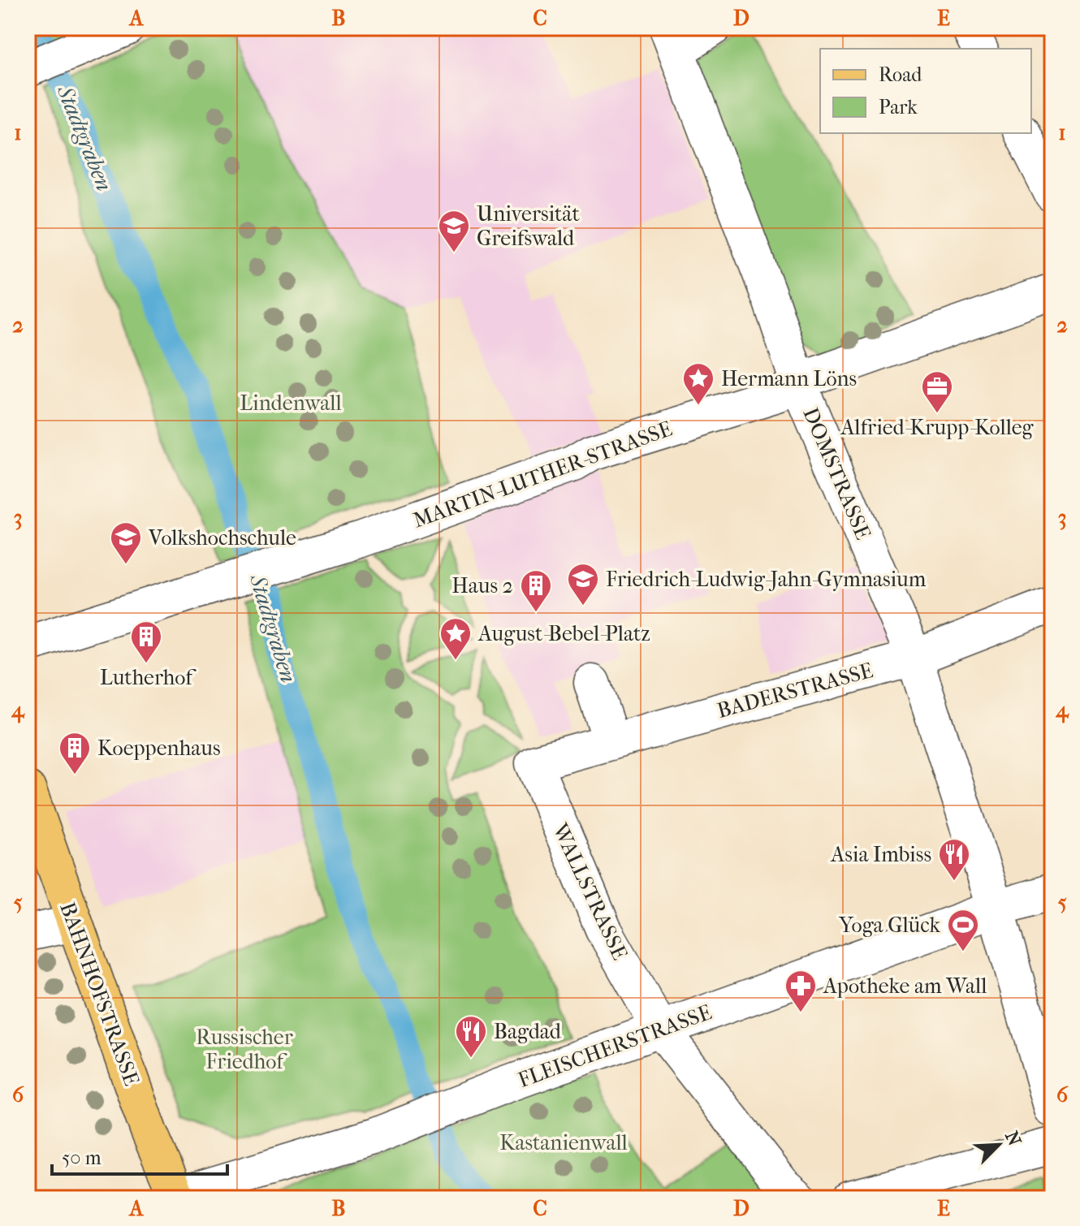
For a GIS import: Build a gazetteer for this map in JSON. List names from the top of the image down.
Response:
{
  "streets": {
    "main road": ["BAHNHOFSTRASSE"],
    "street": [
      "DOMSTRASSE",
      "MARTIN-LUTHER-STRASSE",
      "BADERSTRASSE",
      "WALLSTRASSE",
      "FLEISCHERSTRASSE"
    ]
  },
  "crossings": [
    ["DOMSTRASSE", "MARTIN-LUTHER-STRASSE"],
    ["DOMSTRASSE", "BADERSTRASSE"],
    ["DOMSTRASSE", "FLEISCHERSTRASSE"],
    ["BADERSTRASSE", "WALLSTRASSE"],
    ["WALLSTRASSE", "FLEISCHERSTRASSE"],
    ["BAHNHOFSTRASSE", "FLEISCHERSTRASSE"]
  ],
  "water": ["Stadtgraben"],
  "parks": ["Lindenwall", "Russischer Friedhof", "Kastanienwall"],
  "places": {
    "school or university": ["Universität Greifswald", "Volkshochschule", "Friedrich-Ludwig-Jahn-Gymnasium"],
    "place": ["Hermann Löns", "August-Bebel-Platz"],
    "office": ["Alfried-Krupp-Kolleg"],
    "building": ["Haus 2", "Lutherhof", "Koeppenhaus"],
    "restaurant": ["Asia Imbiss", "Bagdad"],
    "sports": ["Yoga Glück"],
    "pharmacy": ["Apotheke am Wall"]
  },
  "legend": ["Road", "Park"],
  "scale_bar": "50 m",
  "north": "top right",
  "grid": {
    "columns": [
      "A",
      "B",
      "C",
      "D",
      "E"
    ],
    "rows": [
      "1",
      "2",
      "3",
      "4",
      "5",
      "6"
    ]
  }
}
